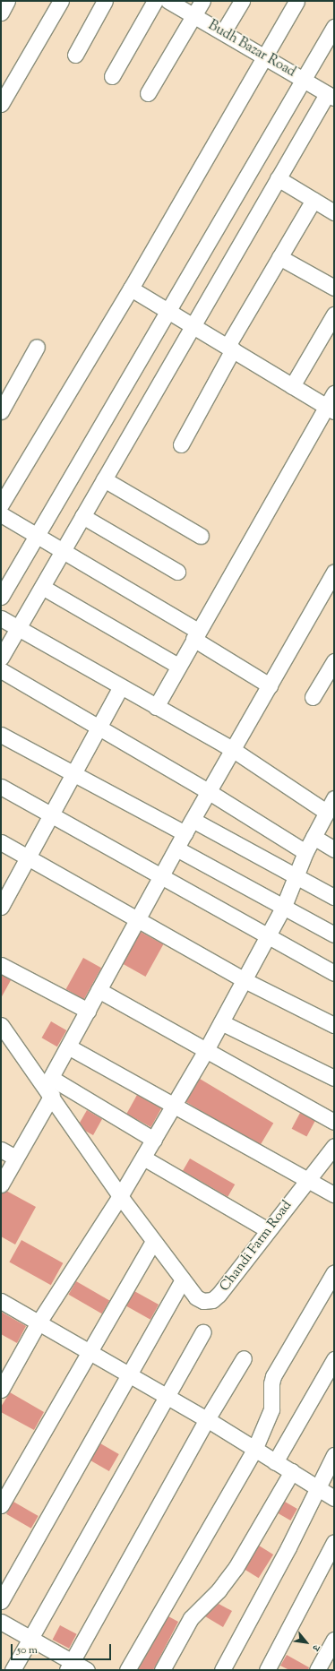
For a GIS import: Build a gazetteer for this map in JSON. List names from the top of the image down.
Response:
{
  "streets": {
    "street": ["Budh Bazar Road", "Chandi Farm Road"]
  },
  "scale_bar": "50 m",
  "north": "bottom right"
}
